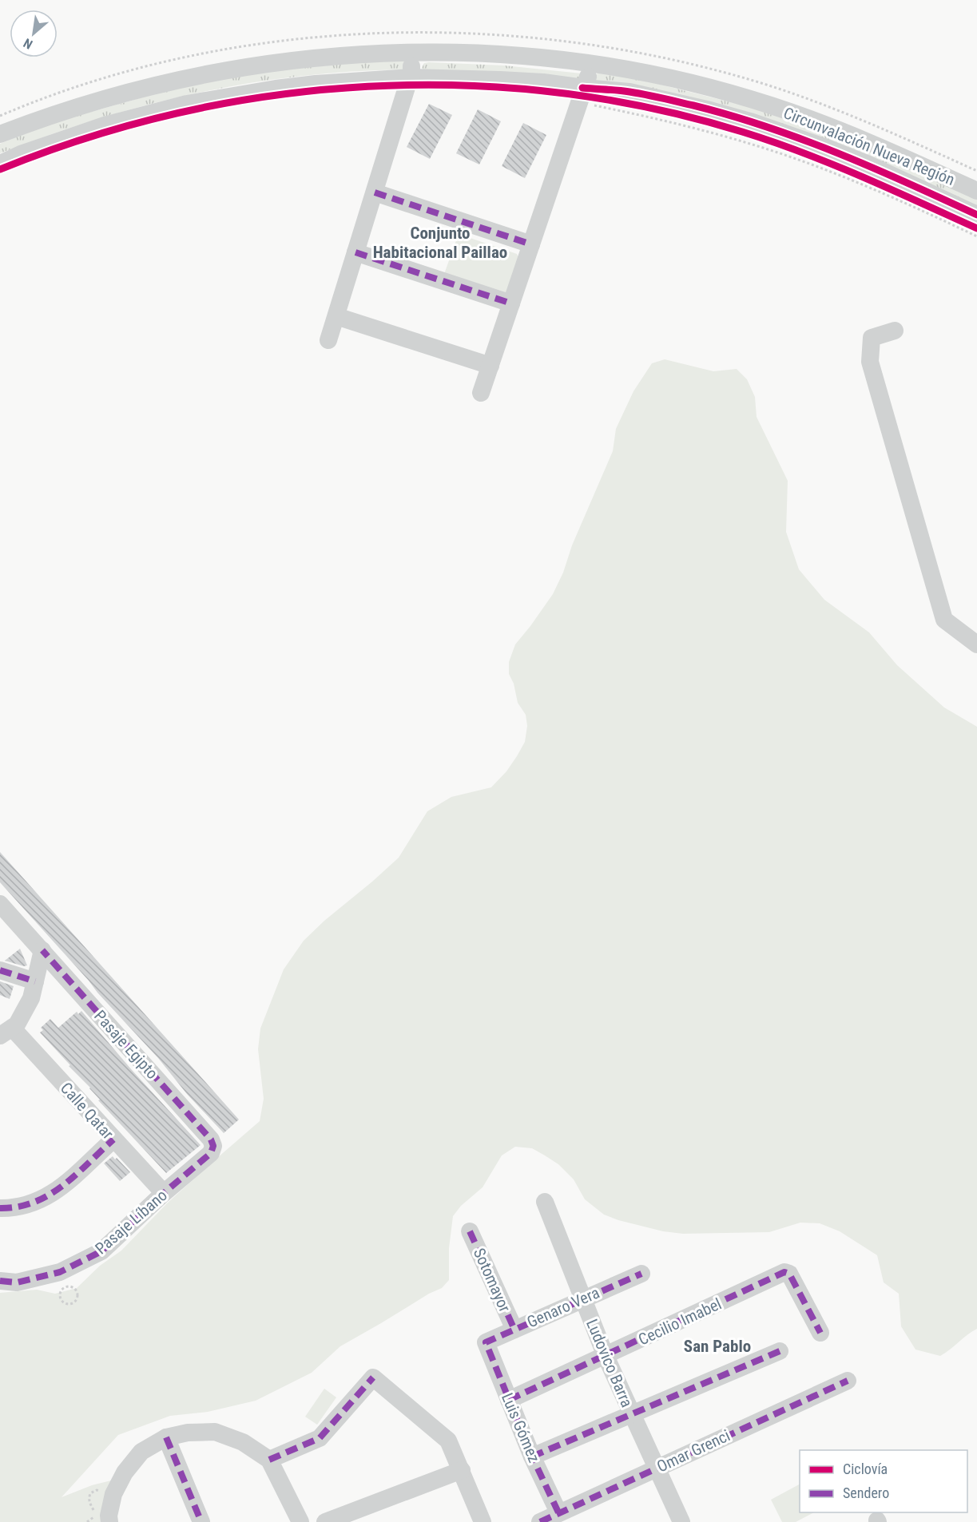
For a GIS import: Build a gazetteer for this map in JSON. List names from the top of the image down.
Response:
{
  "streets": {
    "street": [
      "Circunvalación Nueva Región",
      "Pasaje Egipto",
      "Calle Qatar",
      "Pasaje Líbano",
      "Sotomayor",
      "Genaro Vera",
      "Cecilio Imabel",
      "Ludovico Barra",
      "Luis Gómez",
      "Omar Grenci"
    ]
  },
  "crossings": [
    ["Pasaje Egipto", "Pasaje Líbano"],
    ["Calle Qatar", "Pasaje Líbano"],
    ["Sotomayor", "Genaro Vera"],
    ["Genaro Vera", "Ludovico Barra"],
    ["Genaro Vera", "Luis Gómez"],
    ["Cecilio Imabel", "Ludovico Barra"],
    ["Cecilio Imabel", "Luis Gómez"],
    ["Ludovico Barra", "Omar Grenci"],
    ["Luis Gómez", "Omar Grenci"]
  ],
  "districts": ["Conjunto Habitacional Paillao", "San Pablo"],
  "legend": ["Ciclovía", "Sendero"],
  "north": "bottom left"
}
